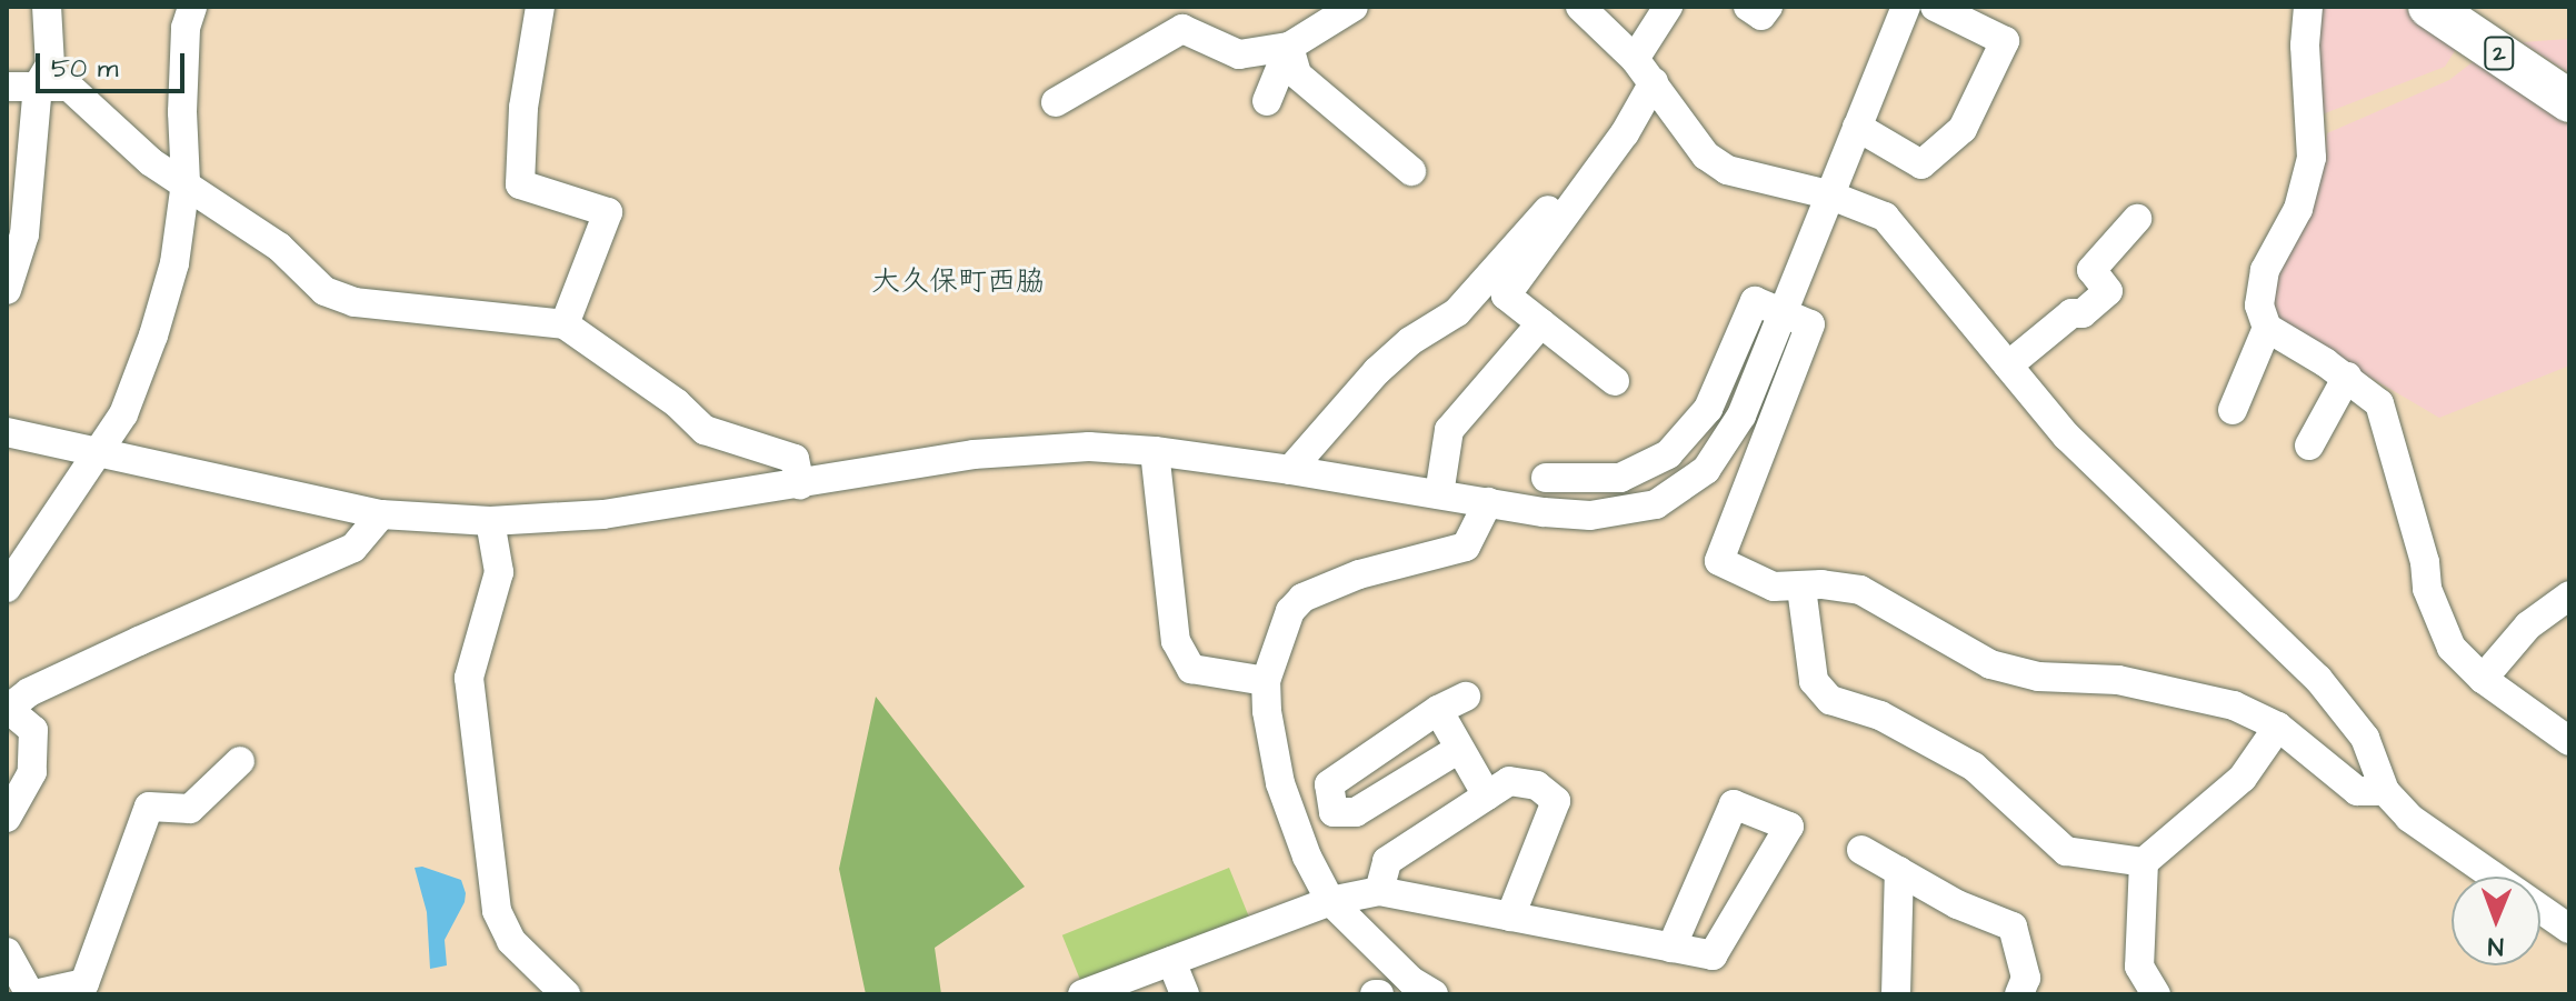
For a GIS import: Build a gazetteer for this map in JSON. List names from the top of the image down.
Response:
{
  "streets": {
    "highway": ["2"]
  },
  "districts": ["大久保町西脇"],
  "scale_bar": "50 m",
  "north": "bottom"
}
